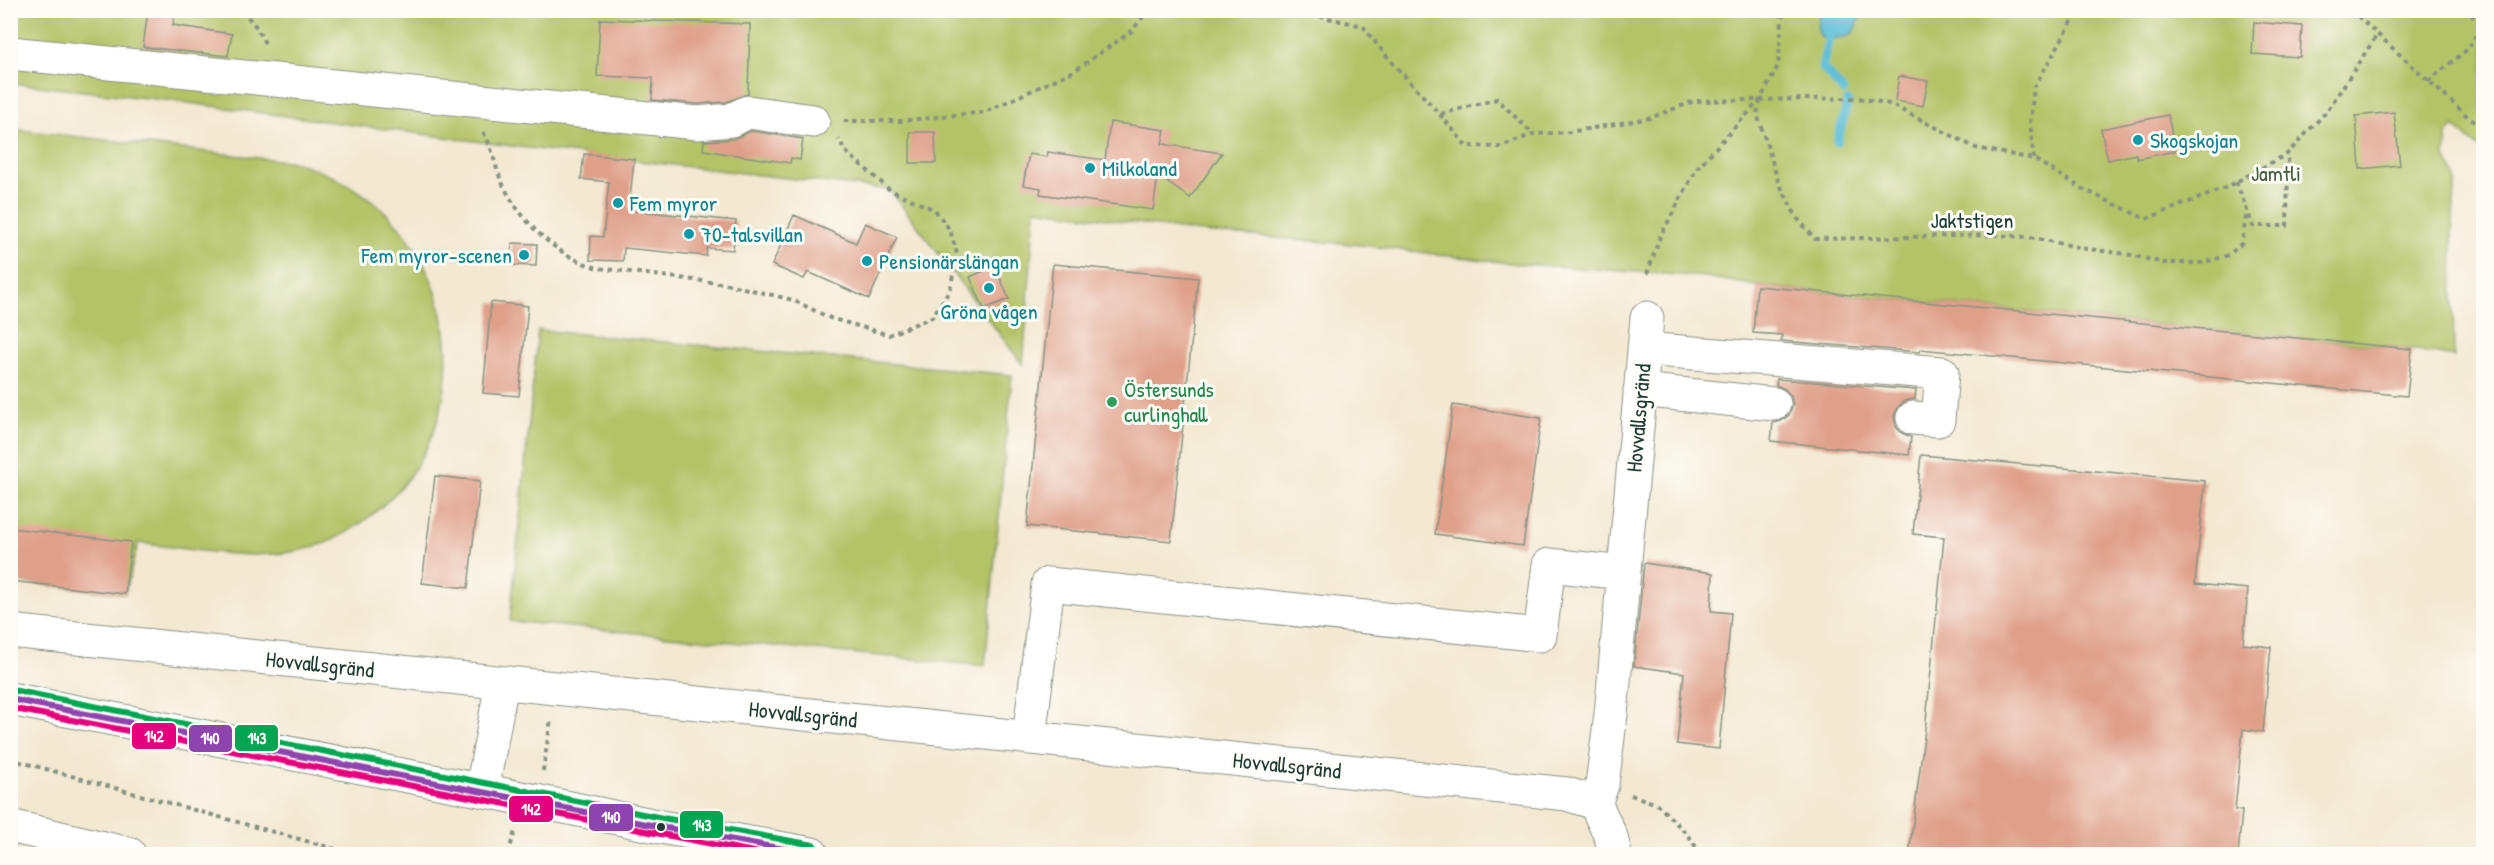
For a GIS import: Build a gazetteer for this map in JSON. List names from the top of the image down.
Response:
{
  "streets": {
    "street": ["Hovvallsgränd"],
    "path": ["Jaktstigen"]
  },
  "parks": ["Jamtli"],
  "places": [
    "Skogskojan",
    "Milkoland",
    "Fem myror",
    "70-talsvillan",
    "Fem myror-scenen",
    "Pensionärslängan",
    "Gröna vågen",
    "Östersunds curlinghall"
  ],
  "lines": ["transit line 143", "transit line 140", "transit line 142"]
}
